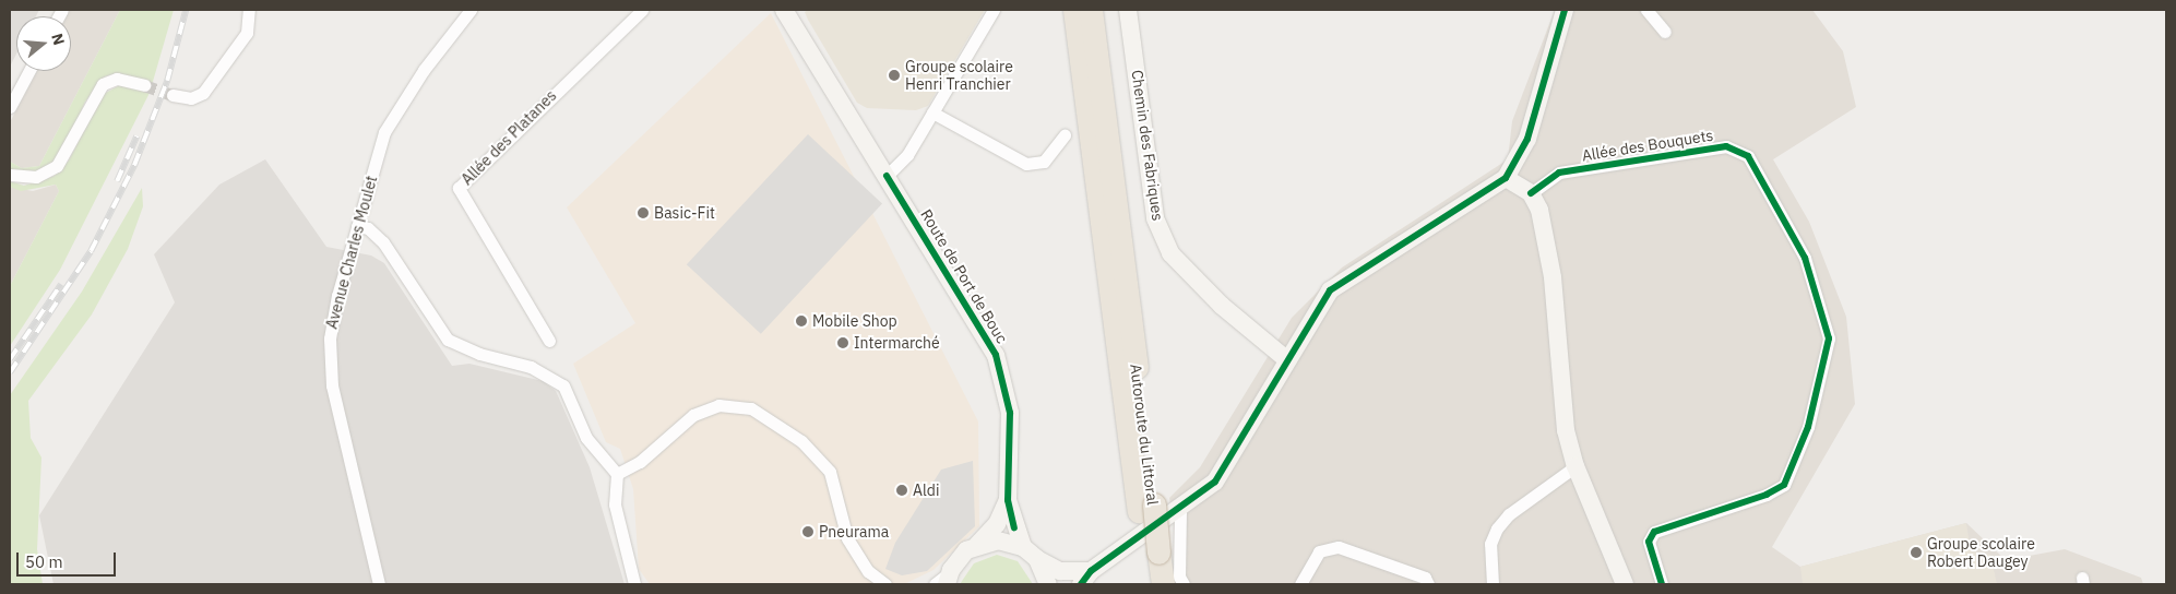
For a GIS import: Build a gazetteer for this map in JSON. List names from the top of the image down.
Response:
{
  "streets": {
    "highway": ["Autoroute du Littoral"],
    "street": [
      "Allée des Platanes",
      "Chemin des Fabriques",
      "Allée des Bouquets",
      "Avenue Charles Moulet",
      "Route de Port de Bouc"
    ]
  },
  "places": [
    "Groupe scolaire Henri Tranchier",
    "Basic-Fit",
    "Mobile Shop",
    "Intermarché",
    "Aldi",
    "Pneurama",
    "Groupe scolaire Robert Daugey"
  ],
  "scale_bar": "50 m",
  "north": "right"
}
